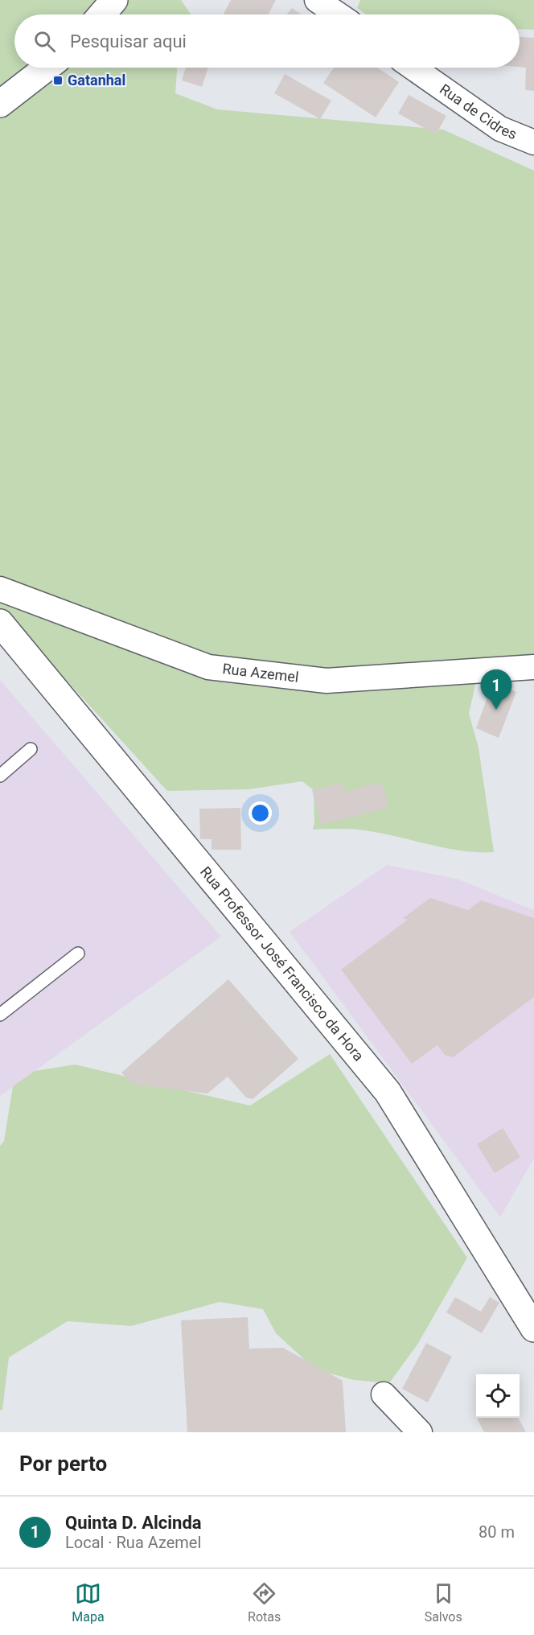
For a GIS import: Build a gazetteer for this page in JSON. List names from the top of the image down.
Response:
{
  "streets": {
    "main road": ["Rua Professor José Francisco da Hora"],
    "street": ["Rua de Cidres", "Rua Azemel"]
  },
  "places": {
    "transit": ["Gatanhal"]
  },
  "page": {
    "search": "Pesquisar aqui",
    "pins": "1",
    "heading": "Por perto",
    "list": [
      {
        "mark": "1",
        "name": "Quinta D. Alcinda",
        "note": "Local · Rua Azemel",
        "value": "80 m"
      }
    ],
    "nav": ["Mapa", "Rotas", "Salvos"]
  }
}
